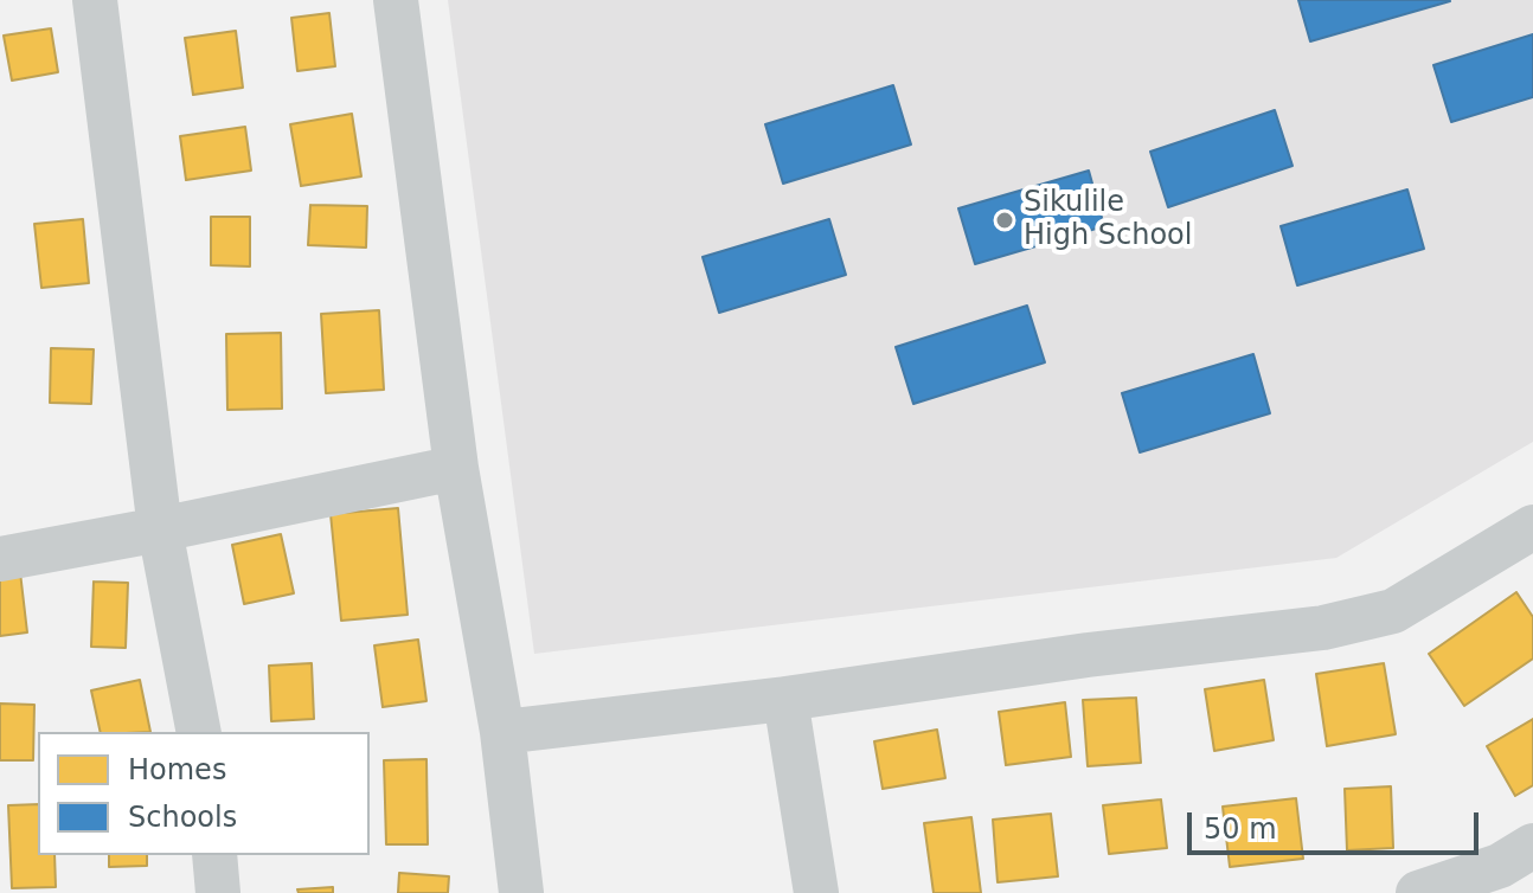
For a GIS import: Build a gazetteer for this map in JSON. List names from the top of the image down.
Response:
{
  "places": ["Sikulile High School"],
  "legend": ["Homes", "Schools"],
  "scale_bar": "50 m"
}
